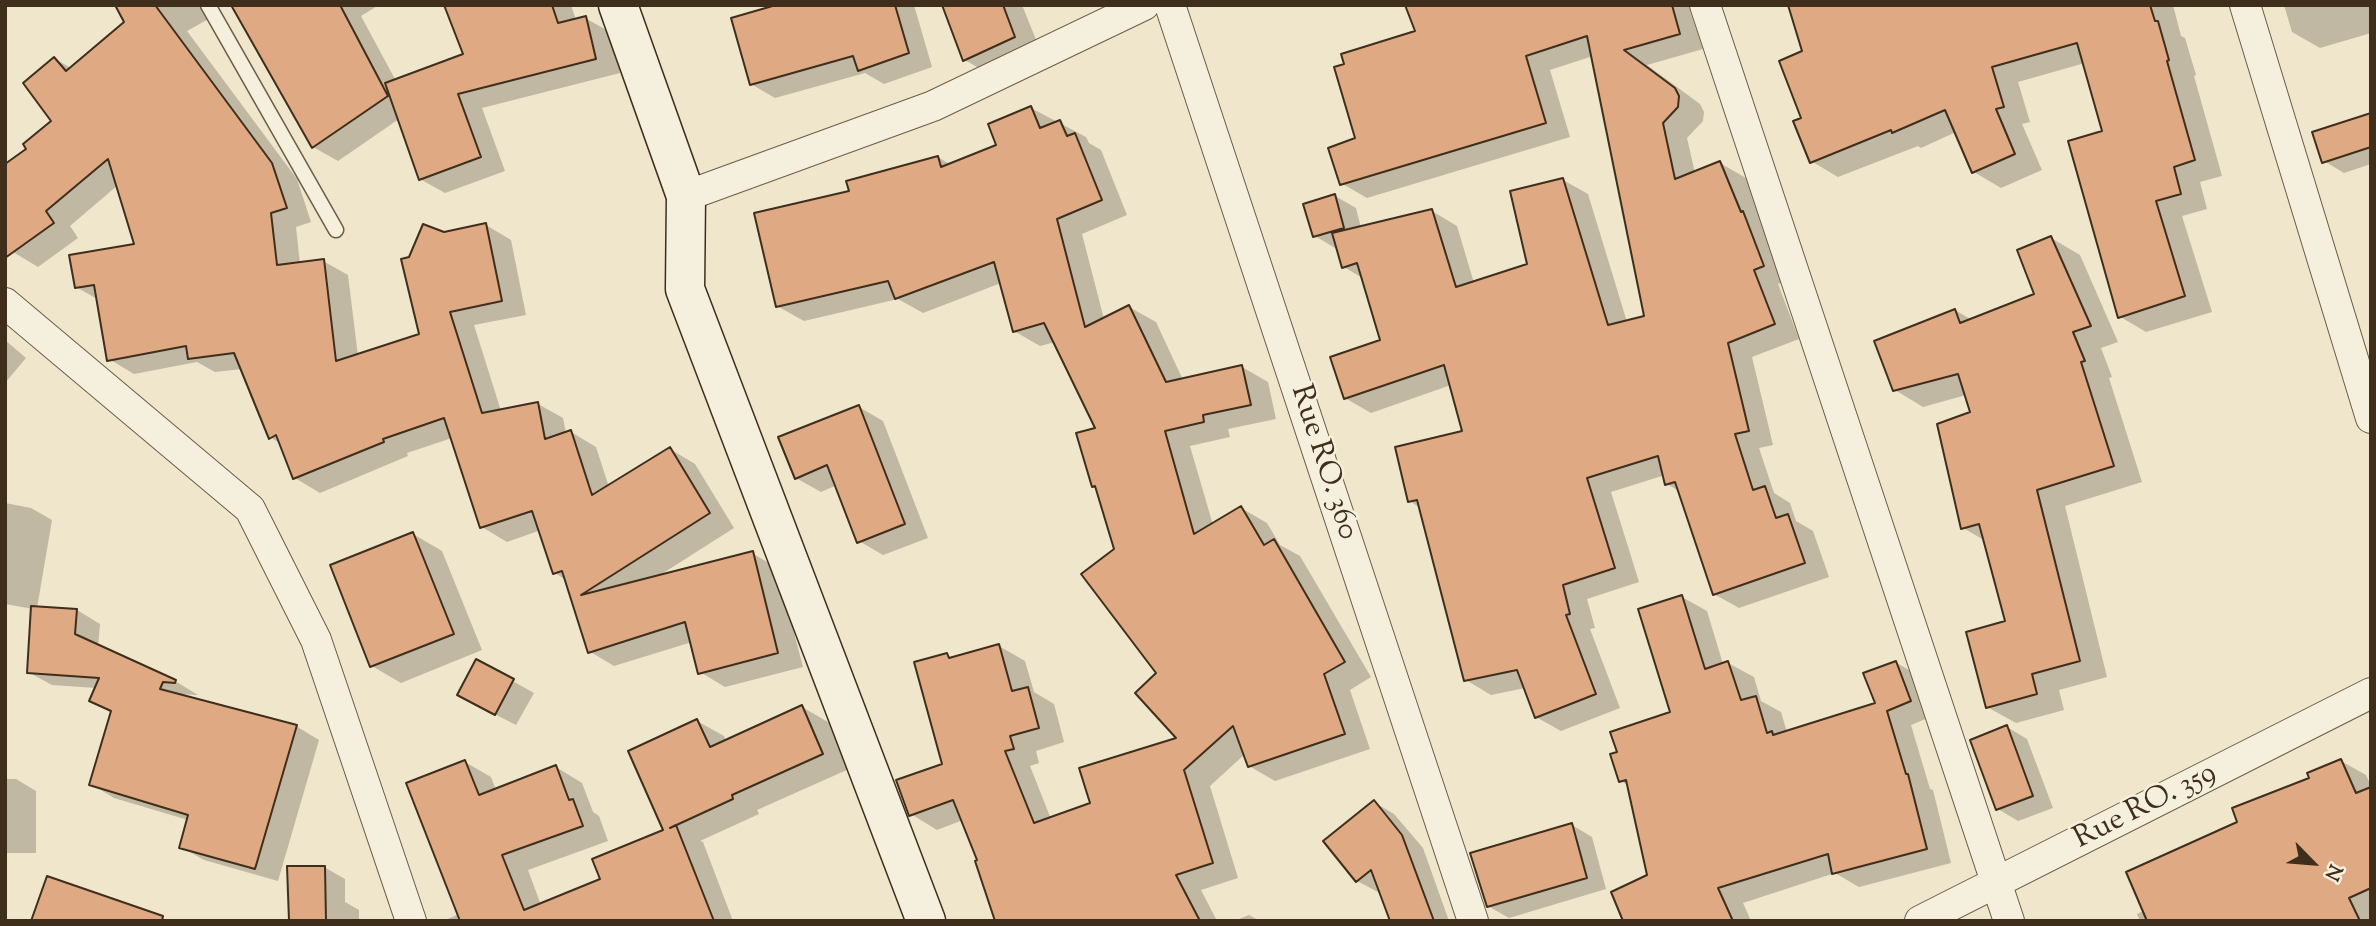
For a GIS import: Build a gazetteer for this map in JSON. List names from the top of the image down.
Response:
{
  "streets": {
    "street": ["Rue RO. 360", "Rue RO. 359"]
  },
  "north": "bottom right"
}
